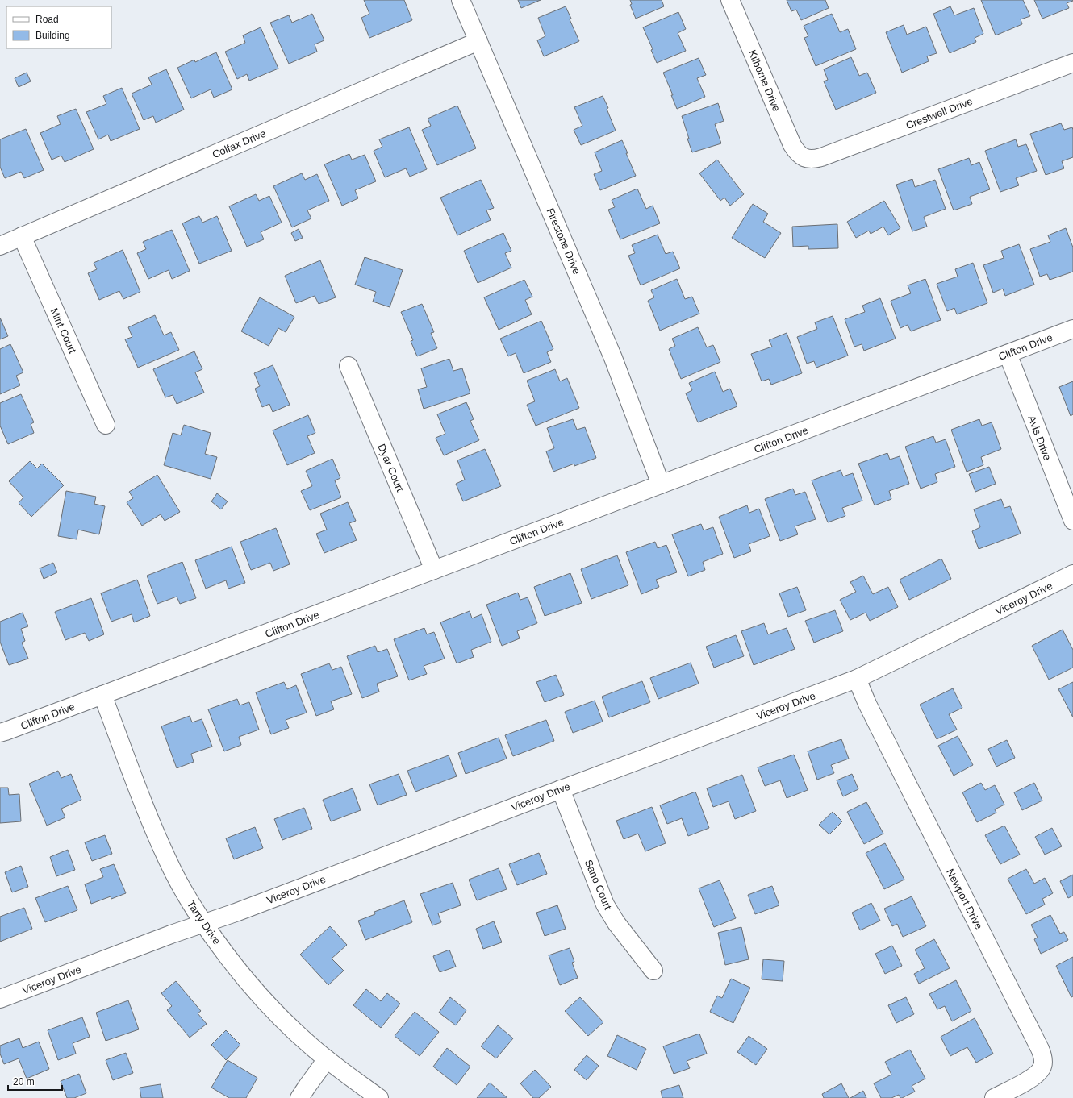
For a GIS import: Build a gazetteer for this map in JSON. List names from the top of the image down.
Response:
{
  "streets": {
    "street": [
      "Kilborne Drive",
      "Crestwell Drive",
      "Colfax Drive",
      "Firestone Drive",
      "Mint Court",
      "Clifton Drive",
      "Avis Drive",
      "Dyar Court",
      "Viceroy Drive",
      "Sano Court",
      "Newport Drive",
      "Tarry Drive"
    ]
  },
  "crossings": [
    ["Kilborne Drive", "Crestwell Drive"],
    ["Colfax Drive", "Firestone Drive"],
    ["Colfax Drive", "Mint Court"],
    ["Firestone Drive", "Clifton Drive"],
    ["Clifton Drive", "Avis Drive"],
    ["Clifton Drive", "Dyar Court"],
    ["Clifton Drive", "Tarry Drive"],
    ["Viceroy Drive", "Sano Court"],
    ["Viceroy Drive", "Newport Drive"],
    ["Viceroy Drive", "Tarry Drive"]
  ],
  "legend": ["Road", "Building"],
  "scale_bar": "20 m"
}
